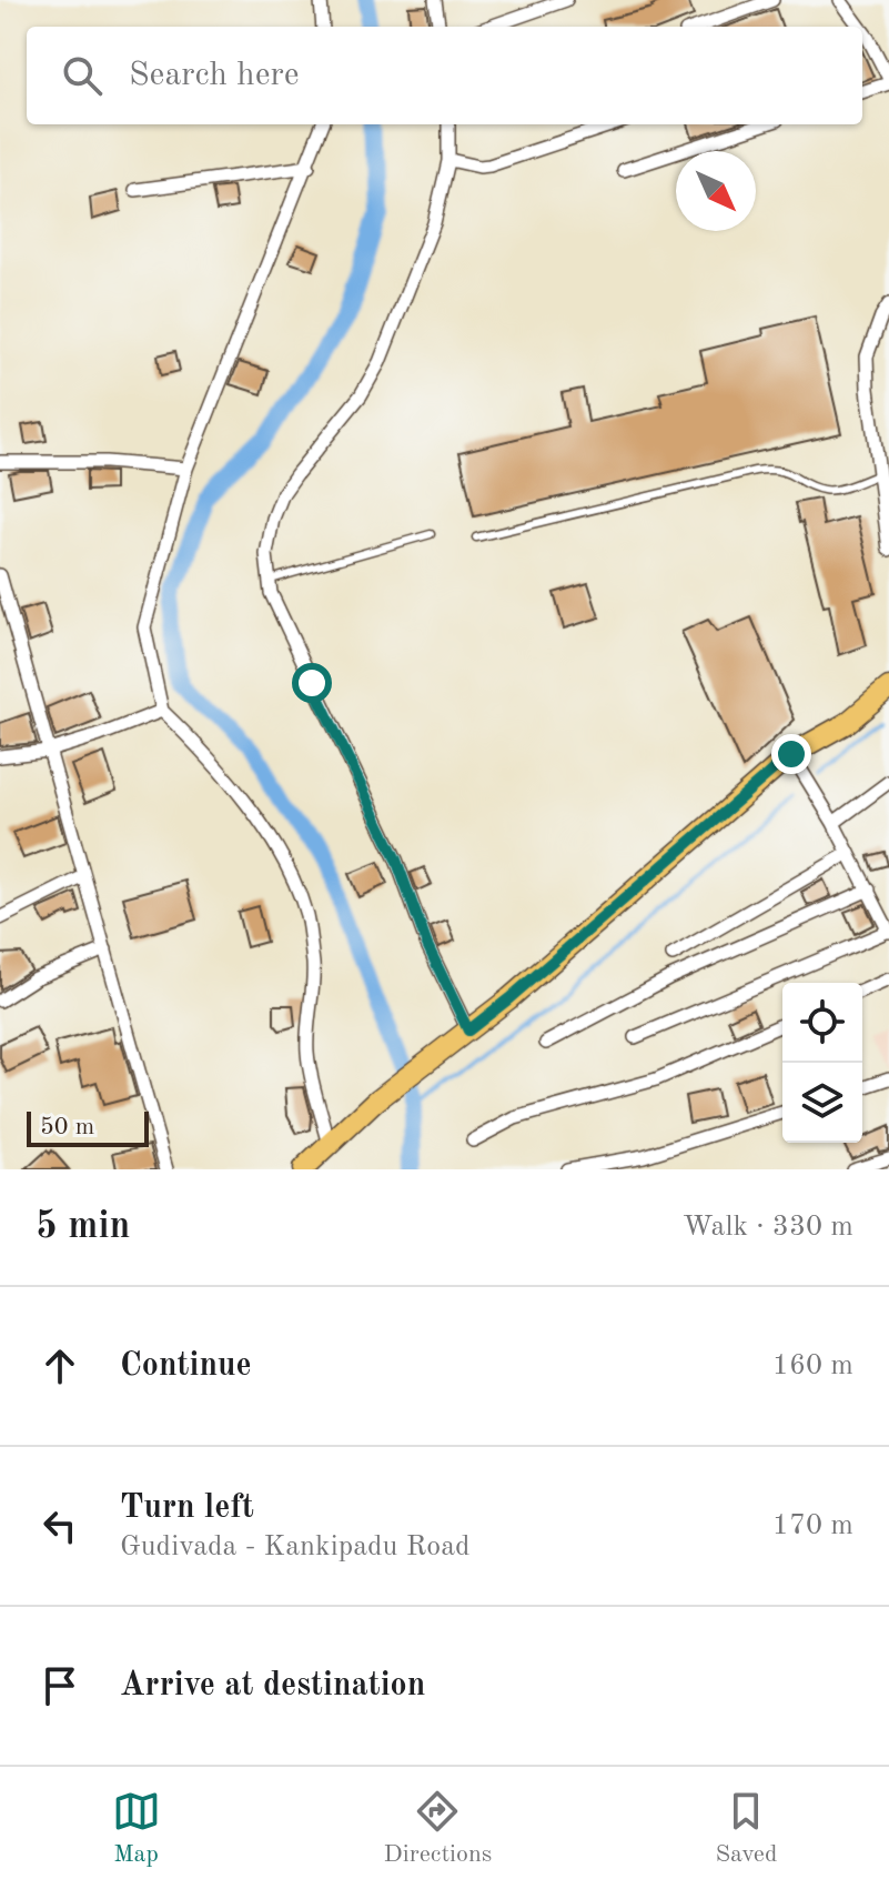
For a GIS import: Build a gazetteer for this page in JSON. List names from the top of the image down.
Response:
{
  "scale_bar": "50 m",
  "north": "bottom right",
  "page": {
    "search": "Search here",
    "scale": "50 m",
    "heading": ["5 min", "Walk · 330 m"],
    "list": [
      ["Continue", "160 m"],
      ["Turn left", "Gudivada - Kankipadu Road", "170 m"],
      "Arrive at destination"
    ],
    "nav": ["Map", "Directions", "Saved"]
  }
}
